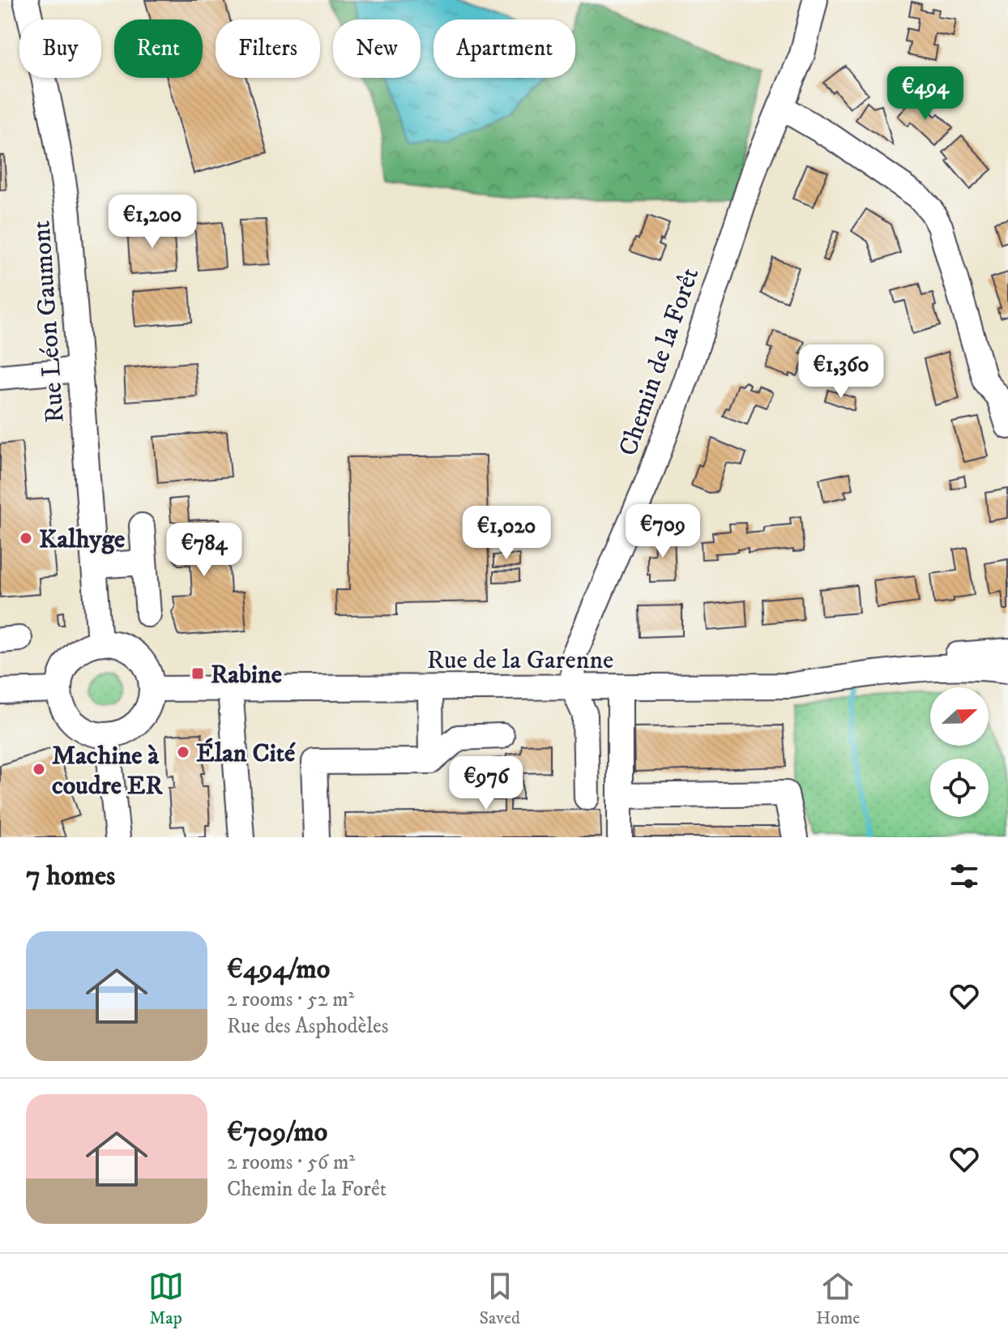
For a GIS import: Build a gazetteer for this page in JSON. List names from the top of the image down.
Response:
{
  "streets": {
    "street": ["Rue Léon Gaumont", "Chemin de la Forêt", "Rue de la Garenne"]
  },
  "crossings": [
    ["Rue Léon Gaumont", "Rue de la Garenne"],
    ["Chemin de la Forêt", "Rue de la Garenne"]
  ],
  "places": {
    "other": ["Kalhyge", "Élan Cité", "Machine à coudre ER"],
    "transit": ["Rabine"]
  },
  "north": "right",
  "page": {
    "chip": [
      "Buy",
      "Rent",
      "Filters",
      "New",
      "Apartment"
    ],
    "price": [
      "€494",
      "€1,200",
      "€1,360",
      "€709",
      "€1,020",
      "€784",
      "€976"
    ],
    "heading": "7 homes",
    "list": [
      {
        "name": "€494/mo",
        "note": "2 rooms · 52 m² · Rue des Asphodèles"
      },
      {
        "name": "€709/mo",
        "note": "2 rooms · 56 m² · Chemin de la Forêt"
      }
    ],
    "tabs": ["Map", "Saved", "Home"]
  }
}
